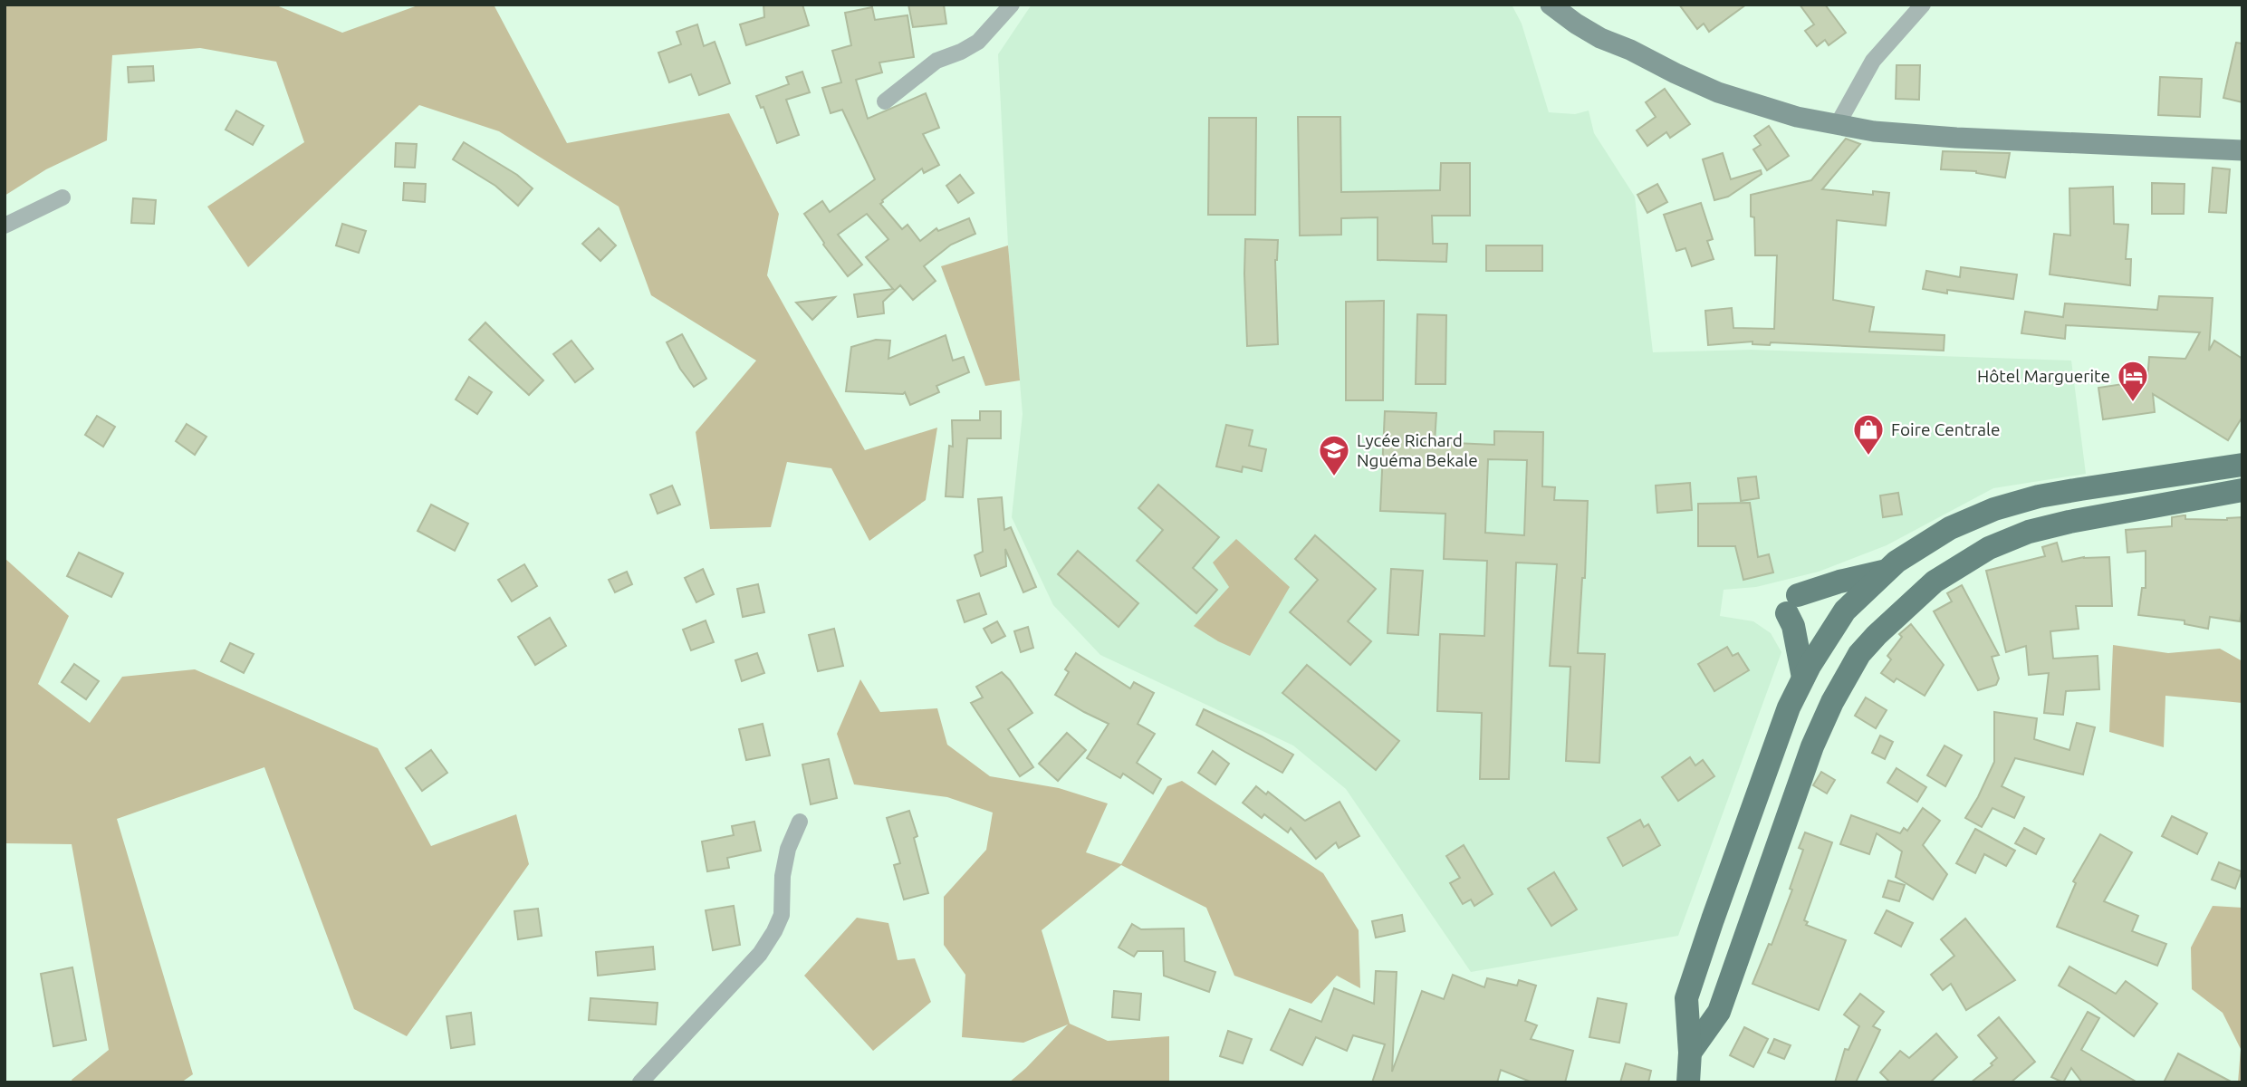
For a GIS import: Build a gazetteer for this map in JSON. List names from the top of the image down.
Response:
{
  "places": {
    "hotel": ["Hôtel Marguerite"],
    "shop": ["Foire Centrale"],
    "school or university": ["Lycée Richard Nguéma Bekale"]
  }
}
